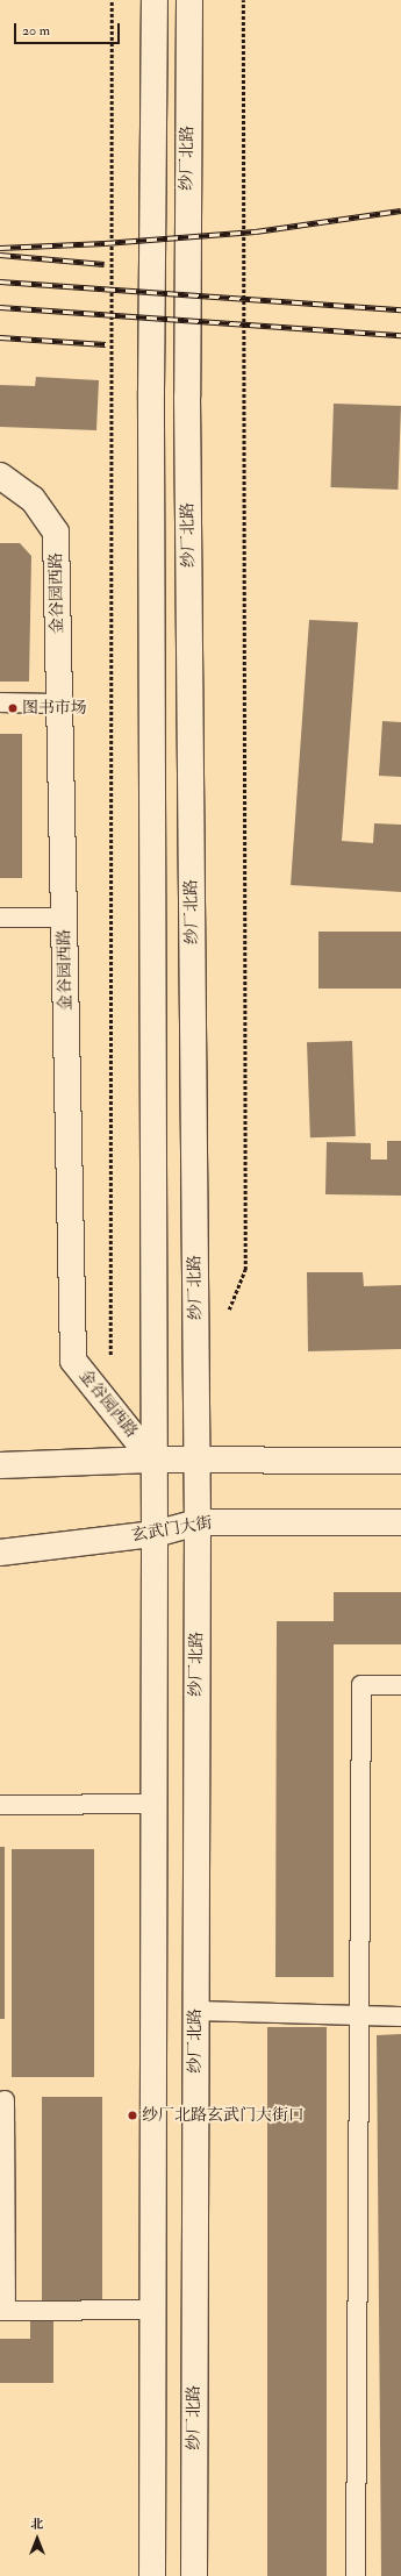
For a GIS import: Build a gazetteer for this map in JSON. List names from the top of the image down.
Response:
{
  "streets": {
    "main road": ["纱厂北路", "金谷园西路", "玄武门大街"]
  },
  "crossings": [
    ["纱厂北路", "金谷园西路"],
    ["纱厂北路", "玄武门大街"]
  ],
  "places": ["图书市场", "纱厂北路玄武门大街口"],
  "scale_bar": "20 m",
  "north": "top"
}
